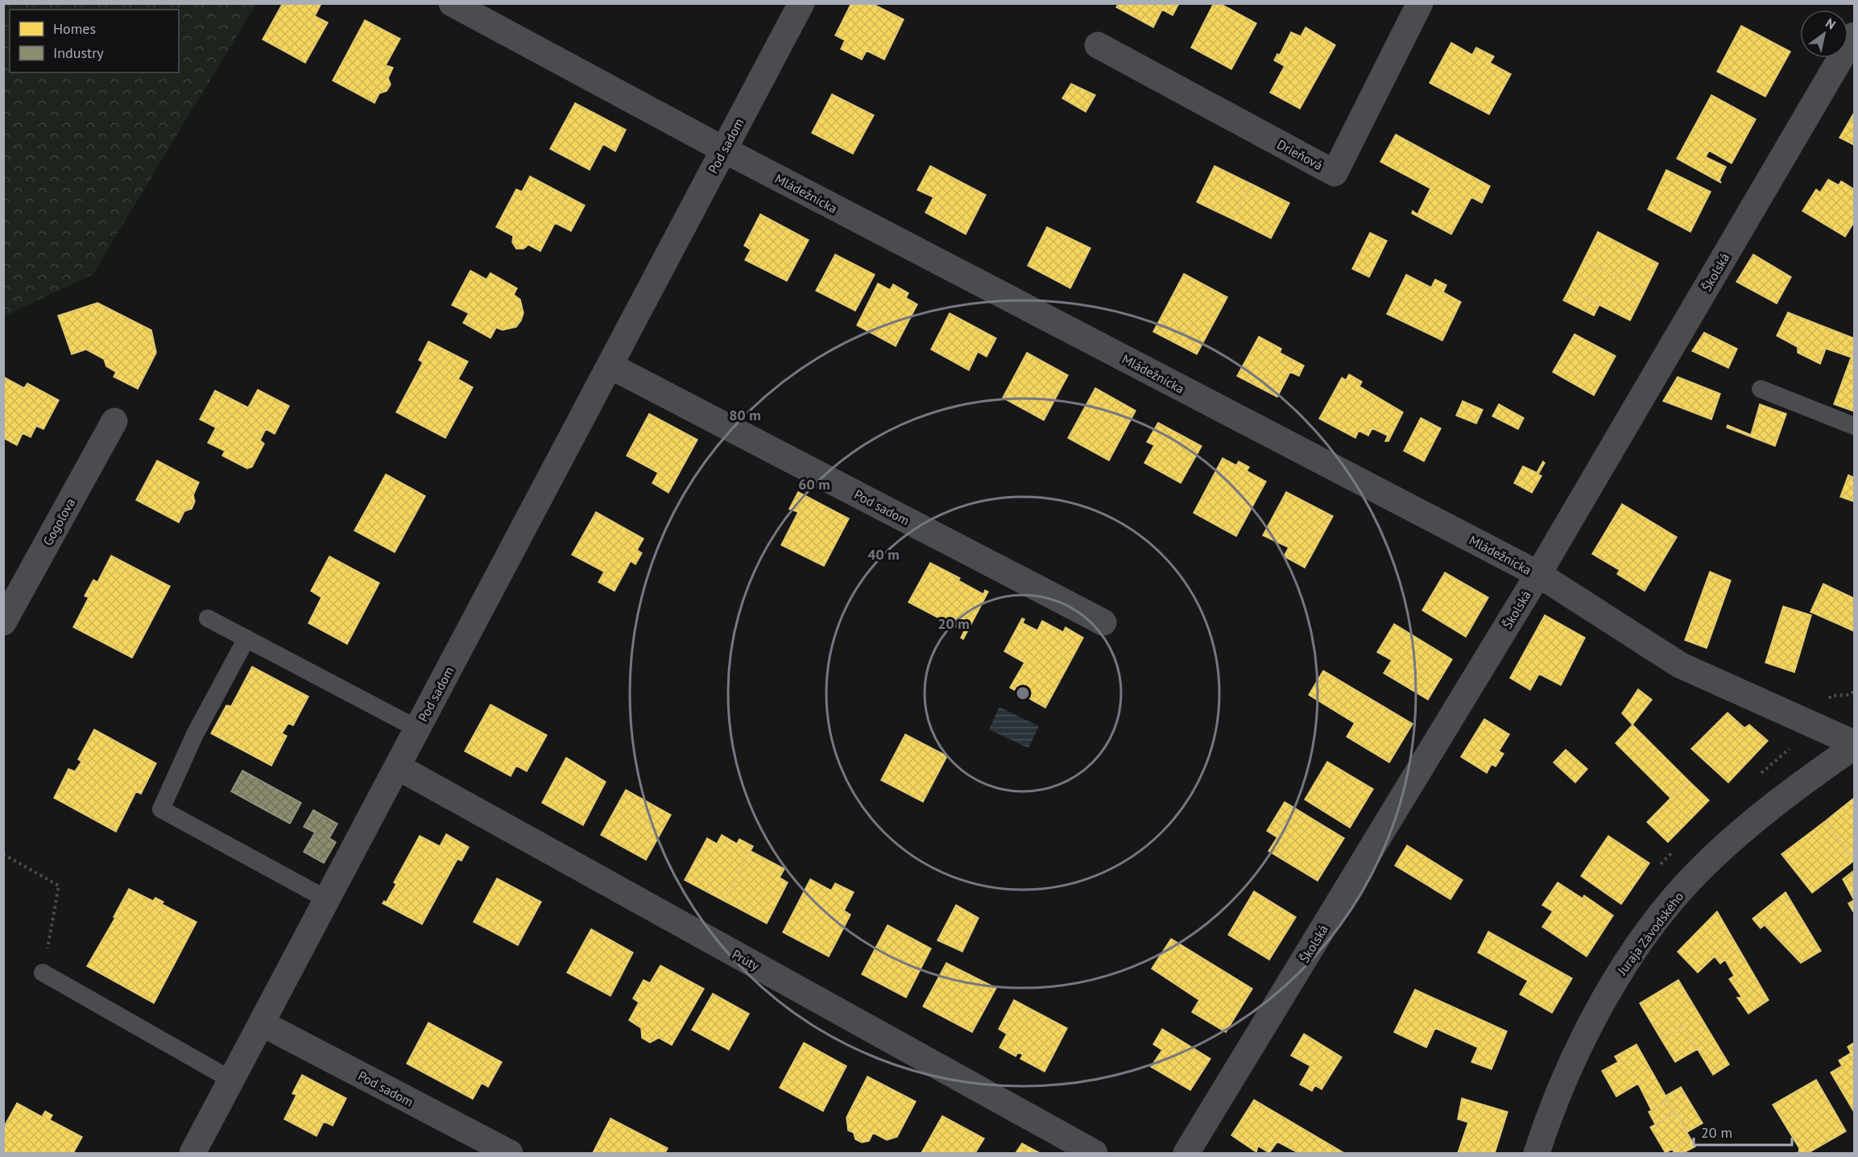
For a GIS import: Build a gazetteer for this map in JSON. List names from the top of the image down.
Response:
{
  "streets": {
    "street": [
      "Pod sadom",
      "Drieňová",
      "Mládežnícka",
      "Školská",
      "Gogoľova",
      "Juraja Závodského",
      "Prúty"
    ]
  },
  "crossings": [
    ["Pod sadom", "Mládežnícka"],
    ["Pod sadom", "Prúty"],
    ["Mládežnícka", "Školská"],
    ["Mládežnícka", "Juraja Závodského"]
  ],
  "legend": ["Homes", "Industry"],
  "scale_bar": "20 m",
  "north": "top right",
  "rings": [
    "80 m",
    "60 m",
    "40 m",
    "20 m"
  ]
}
